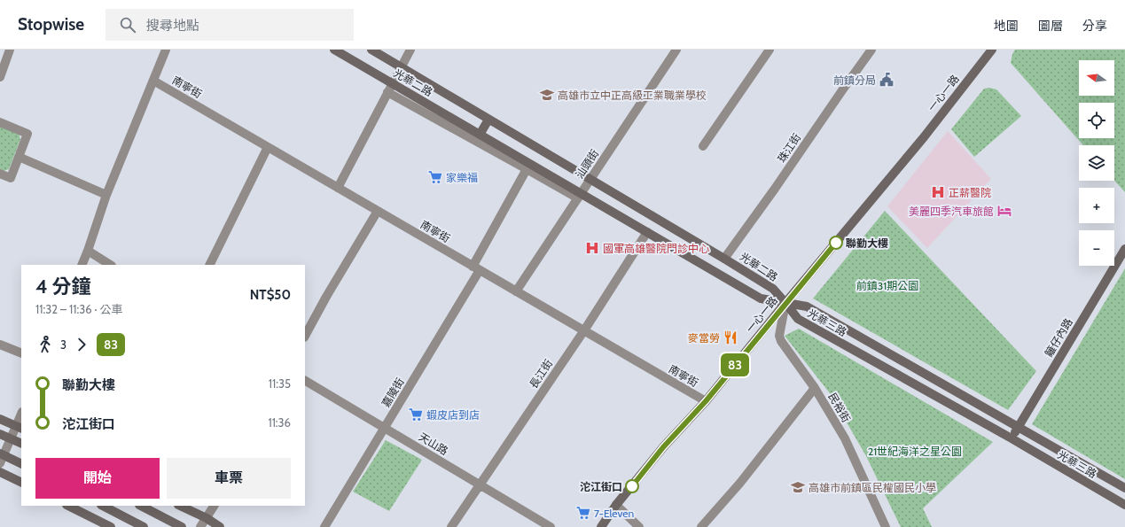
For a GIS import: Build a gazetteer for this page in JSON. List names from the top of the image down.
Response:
{
  "streets": {
    "street": [
      "光華二路",
      "南寧街",
      "一心一路",
      "珠江街",
      "汕頭街",
      "光華三路",
      "籬仔內路",
      "長江街",
      "嘉陵街",
      "民裕街",
      "天山路"
    ]
  },
  "crossings": [
    ["光華二路", "一心一路"],
    ["光華二路", "珠江街"],
    ["光華二路", "汕頭街"],
    ["光華二路", "光華三路"],
    ["光華二路", "長江街"],
    ["光華二路", "民裕街"],
    ["南寧街", "一心一路"],
    ["南寧街", "汕頭街"],
    ["南寧街", "長江街"],
    ["南寧街", "嘉陵街"],
    ["一心一路", "光華三路"],
    ["一心一路", "民裕街"],
    ["光華三路", "籬仔內路"],
    ["光華三路", "民裕街"],
    ["長江街", "天山路"],
    ["嘉陵街", "天山路"]
  ],
  "parks": ["前鎮31期公園", "21世紀海洋之星公園"],
  "places": {
    "public building": ["前鎮分局"],
    "school or university": ["高雄市立中正高級工業職業學校", "高雄市前鎮區民權國民小學"],
    "supermarket": ["家樂福", "蝦皮店到店", "7-Eleven"],
    "hospital": ["正薪醫院", "國軍高雄醫院門診中心"],
    "hotel": ["美麗四季汽車旅館"],
    "other": ["聯勤大樓", "沱江街口"],
    "restaurant": ["麥當勞"]
  },
  "lines": ["bus line 83"],
  "north": "left",
  "page": {
    "header": "Stopwise",
    "search": "搜尋地點",
    "nav": ["地圖", "圖層", "分享"],
    "on_map": "83",
    "map_buttons": ["+", "−"],
    "heading": ["4 分鐘", "11:32 – 11:36 · 公車", "NT$50"],
    "legs": ["3", "83"],
    "list": [
      {
        "name": "聯勤大樓",
        "value": "11:35"
      },
      {
        "name": "沱江街口",
        "value": "11:36"
      }
    ],
    "buttons": ["開始", "車票"]
  }
}
